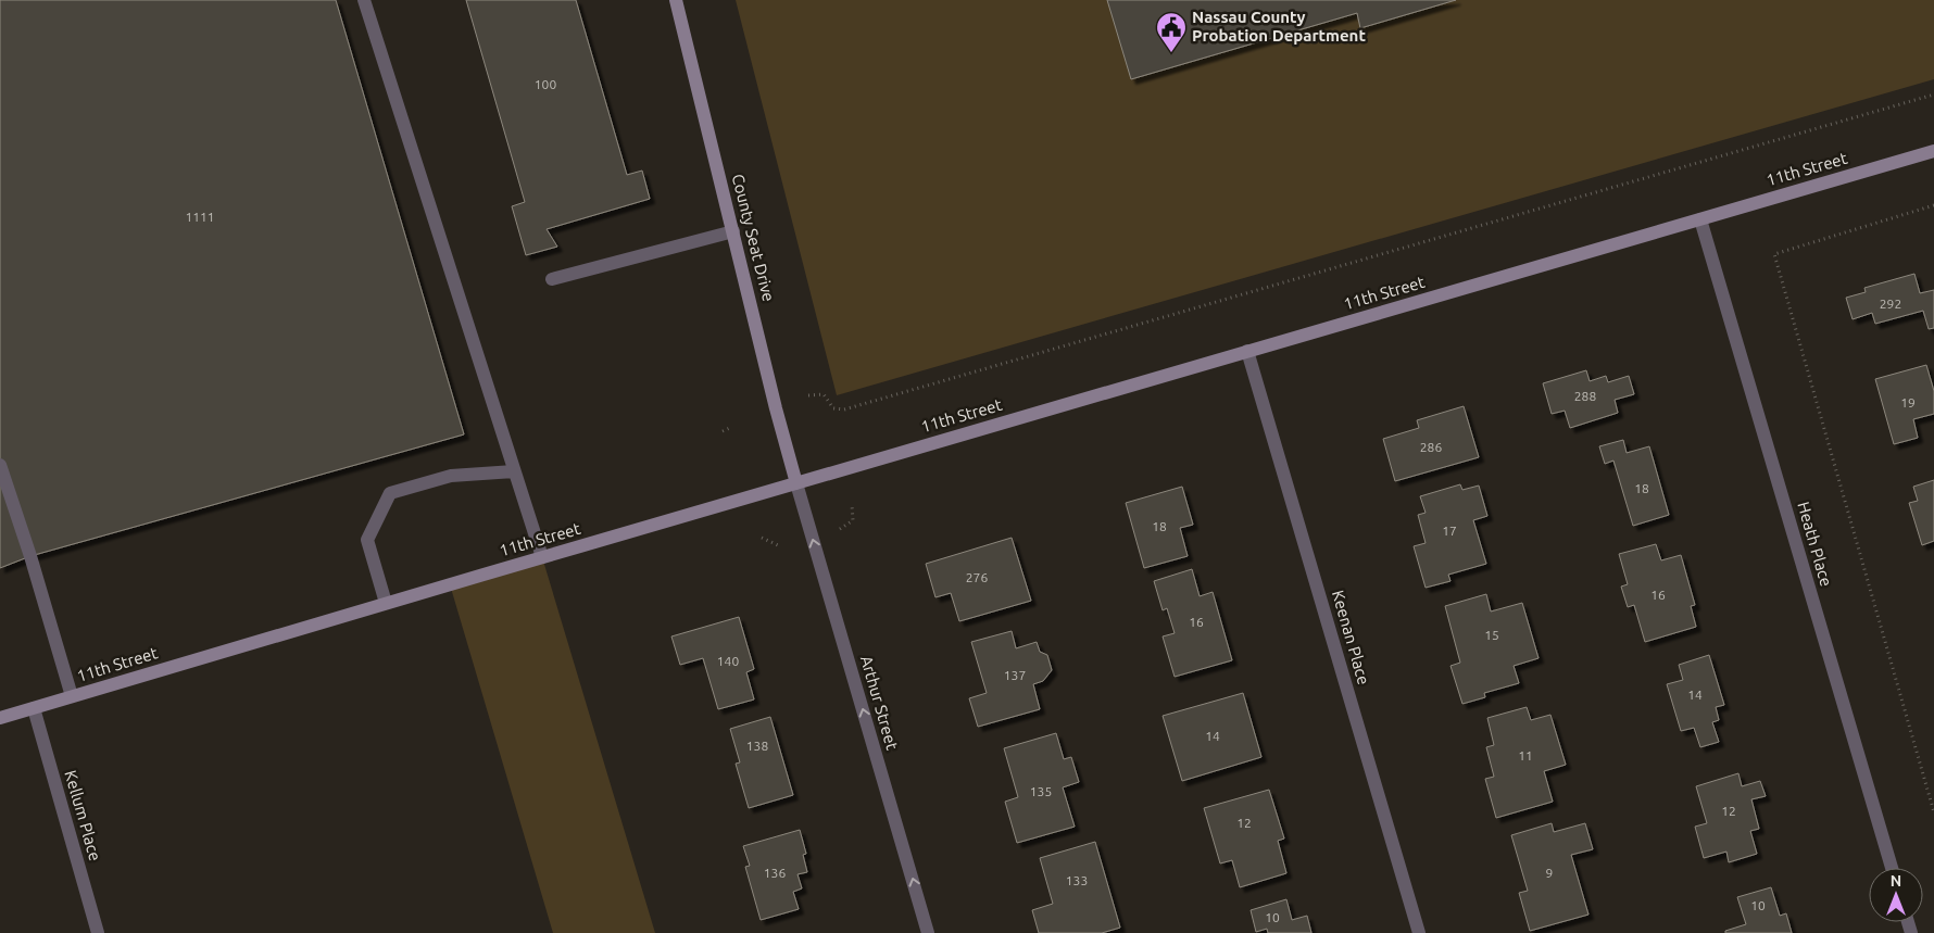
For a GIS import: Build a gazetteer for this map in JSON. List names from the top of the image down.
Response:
{
  "streets": {
    "main road": ["11th Street", "County Seat Drive"],
    "street": [
      "Heath Place",
      "Keenan Place",
      "Arthur Street",
      "Kellum Place"
    ]
  },
  "crossings": [
    ["11th Street", "County Seat Drive"],
    ["11th Street", "Heath Place"],
    ["11th Street", "Keenan Place"],
    ["11th Street", "Arthur Street"],
    ["11th Street", "Kellum Place"],
    ["County Seat Drive", "Arthur Street"]
  ],
  "one_way": ["Arthur Street"],
  "places": {
    "public building": ["Nassau County Probation Department"]
  },
  "house_numbers": [
    "100",
    "1111",
    "292",
    "288",
    "19",
    "286",
    "18",
    "18",
    "17",
    "276",
    "16",
    "16",
    "15",
    "140",
    "137",
    "14",
    "14",
    "138",
    "11",
    "135",
    "12",
    "12",
    "136",
    "9",
    "133",
    "10",
    "10"
  ],
  "north": "top"
}
